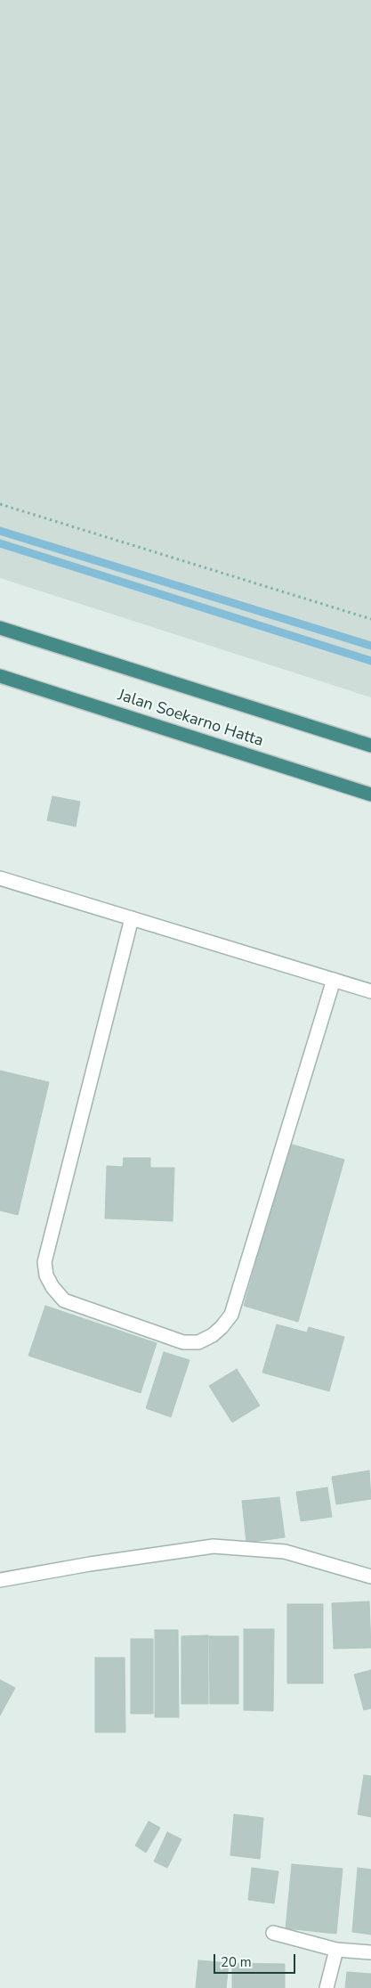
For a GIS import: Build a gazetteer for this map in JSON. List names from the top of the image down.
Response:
{
  "streets": {
    "highway": ["Jalan Soekarno Hatta"]
  },
  "scale_bar": "20 m"
}
